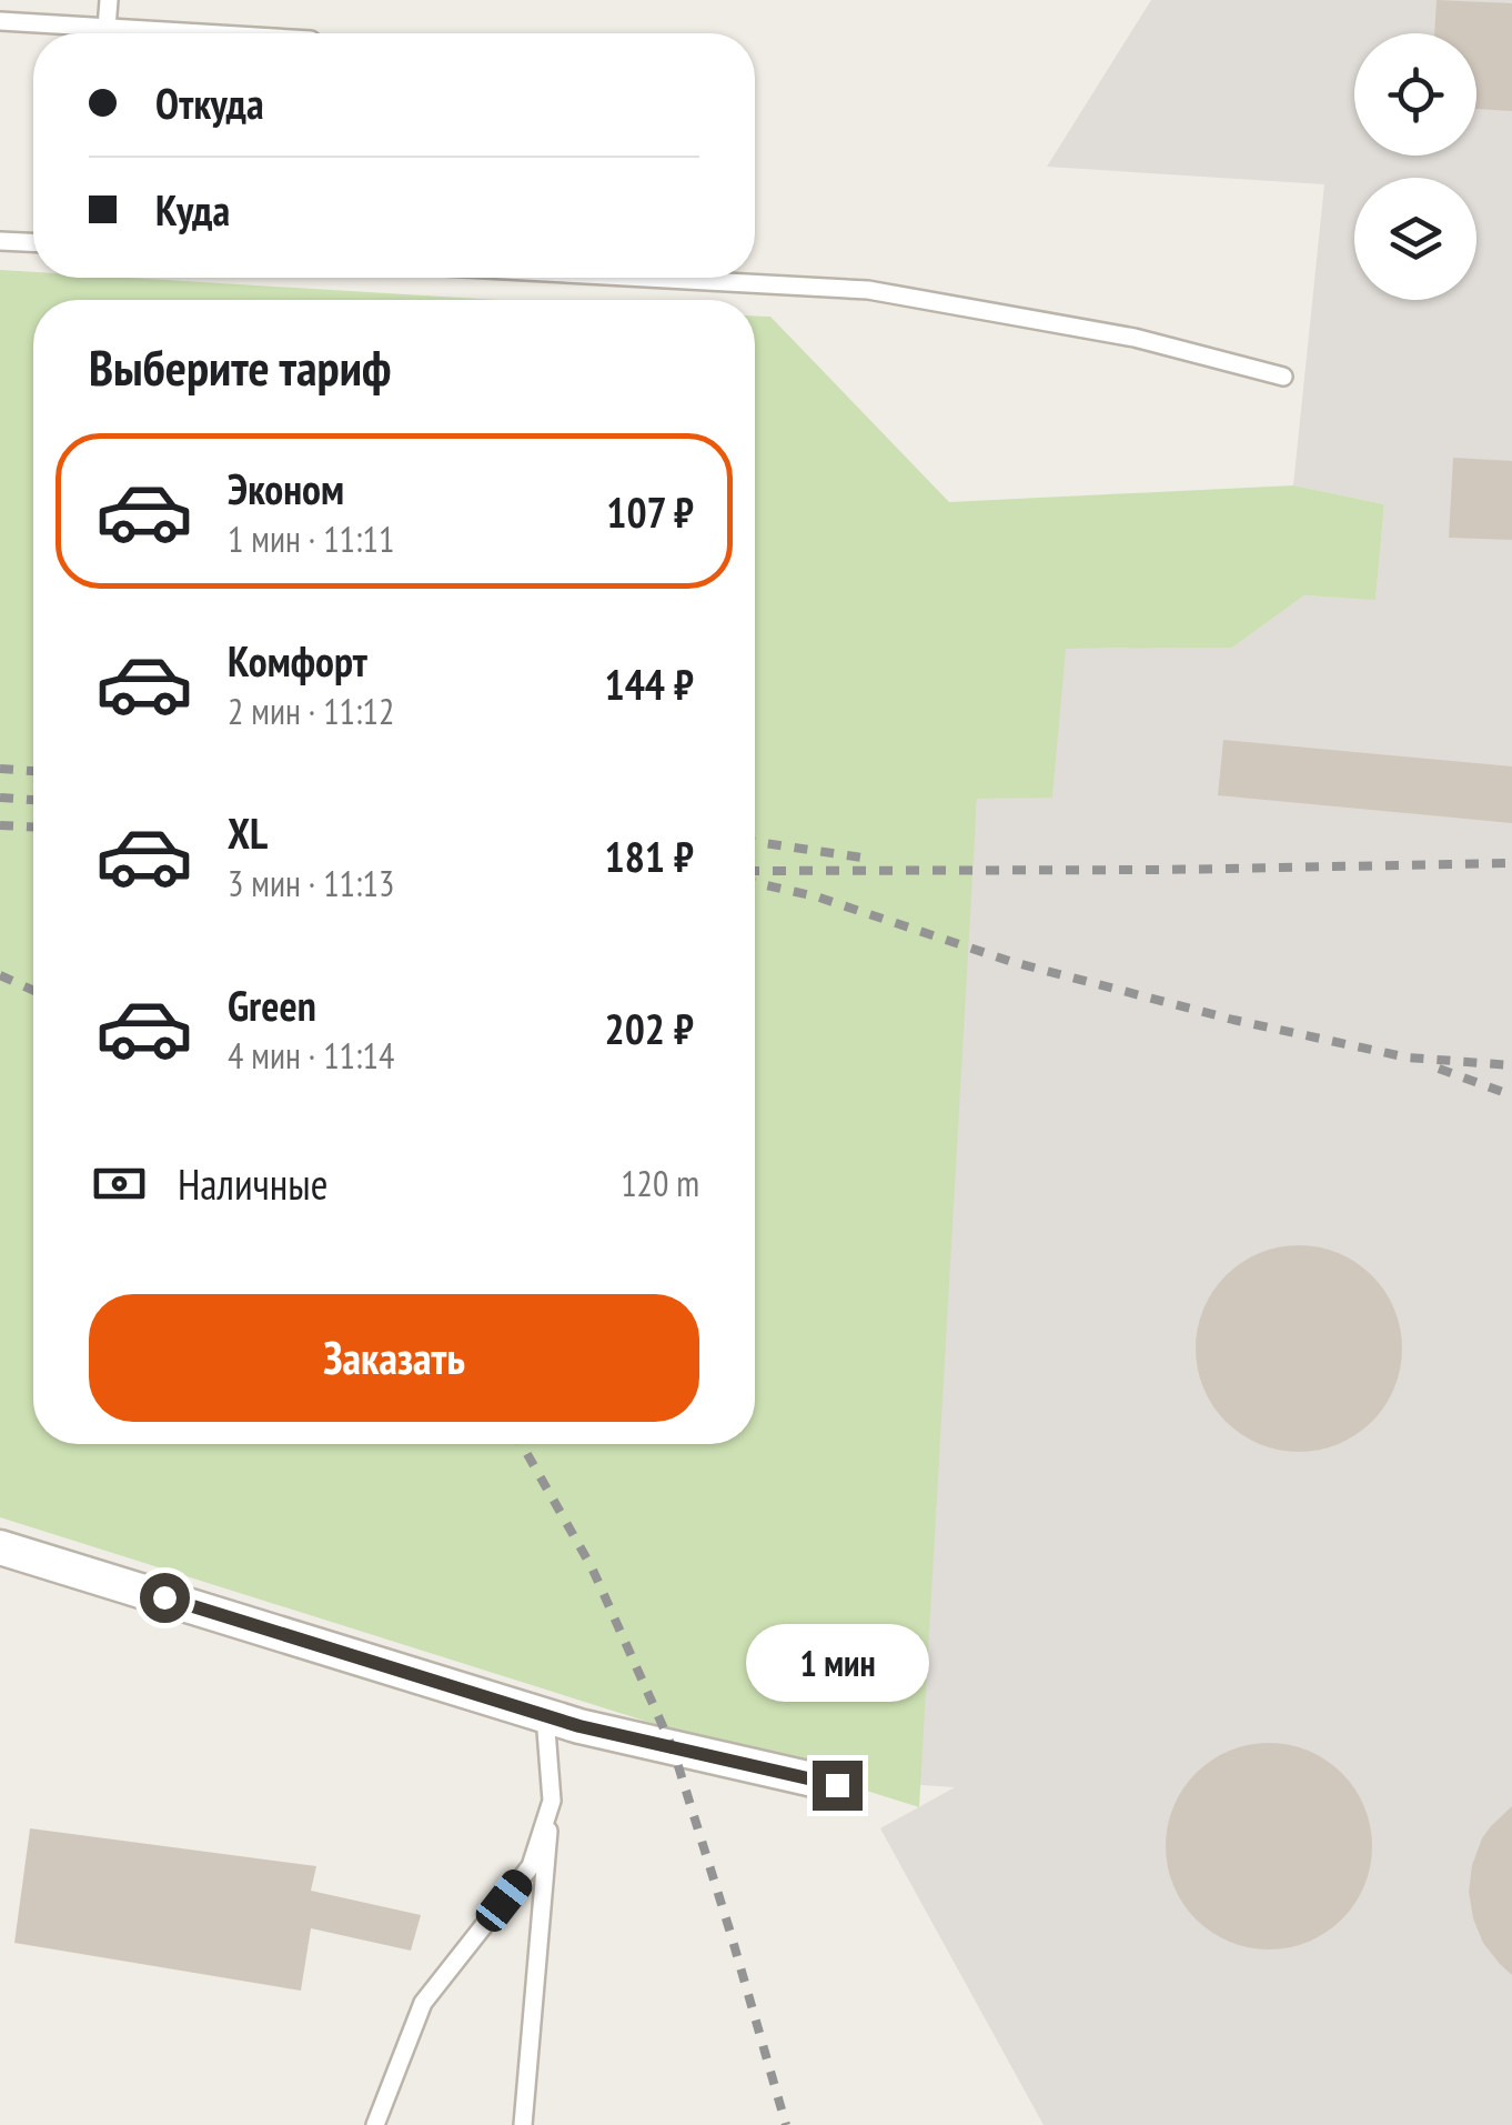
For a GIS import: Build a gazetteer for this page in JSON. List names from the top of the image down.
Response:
{
  "page": {
    "banner": ["Откуда", "Куда"],
    "heading": "Выберите тариф",
    "list": [
      {
        "name": "Эконом",
        "note": "1 мин · 11:11",
        "value": "107 ₽"
      },
      {
        "name": "Комфорт",
        "note": "2 мин · 11:12",
        "value": "144 ₽"
      },
      {
        "name": "XL",
        "note": "3 мин · 11:13",
        "value": "181 ₽"
      },
      {
        "name": "Green",
        "note": "4 мин · 11:14",
        "value": "202 ₽"
      }
    ],
    "pay": ["Наличные", "120 m"],
    "buttons": "Заказать",
    "bubble": "1 мин"
  }
}
